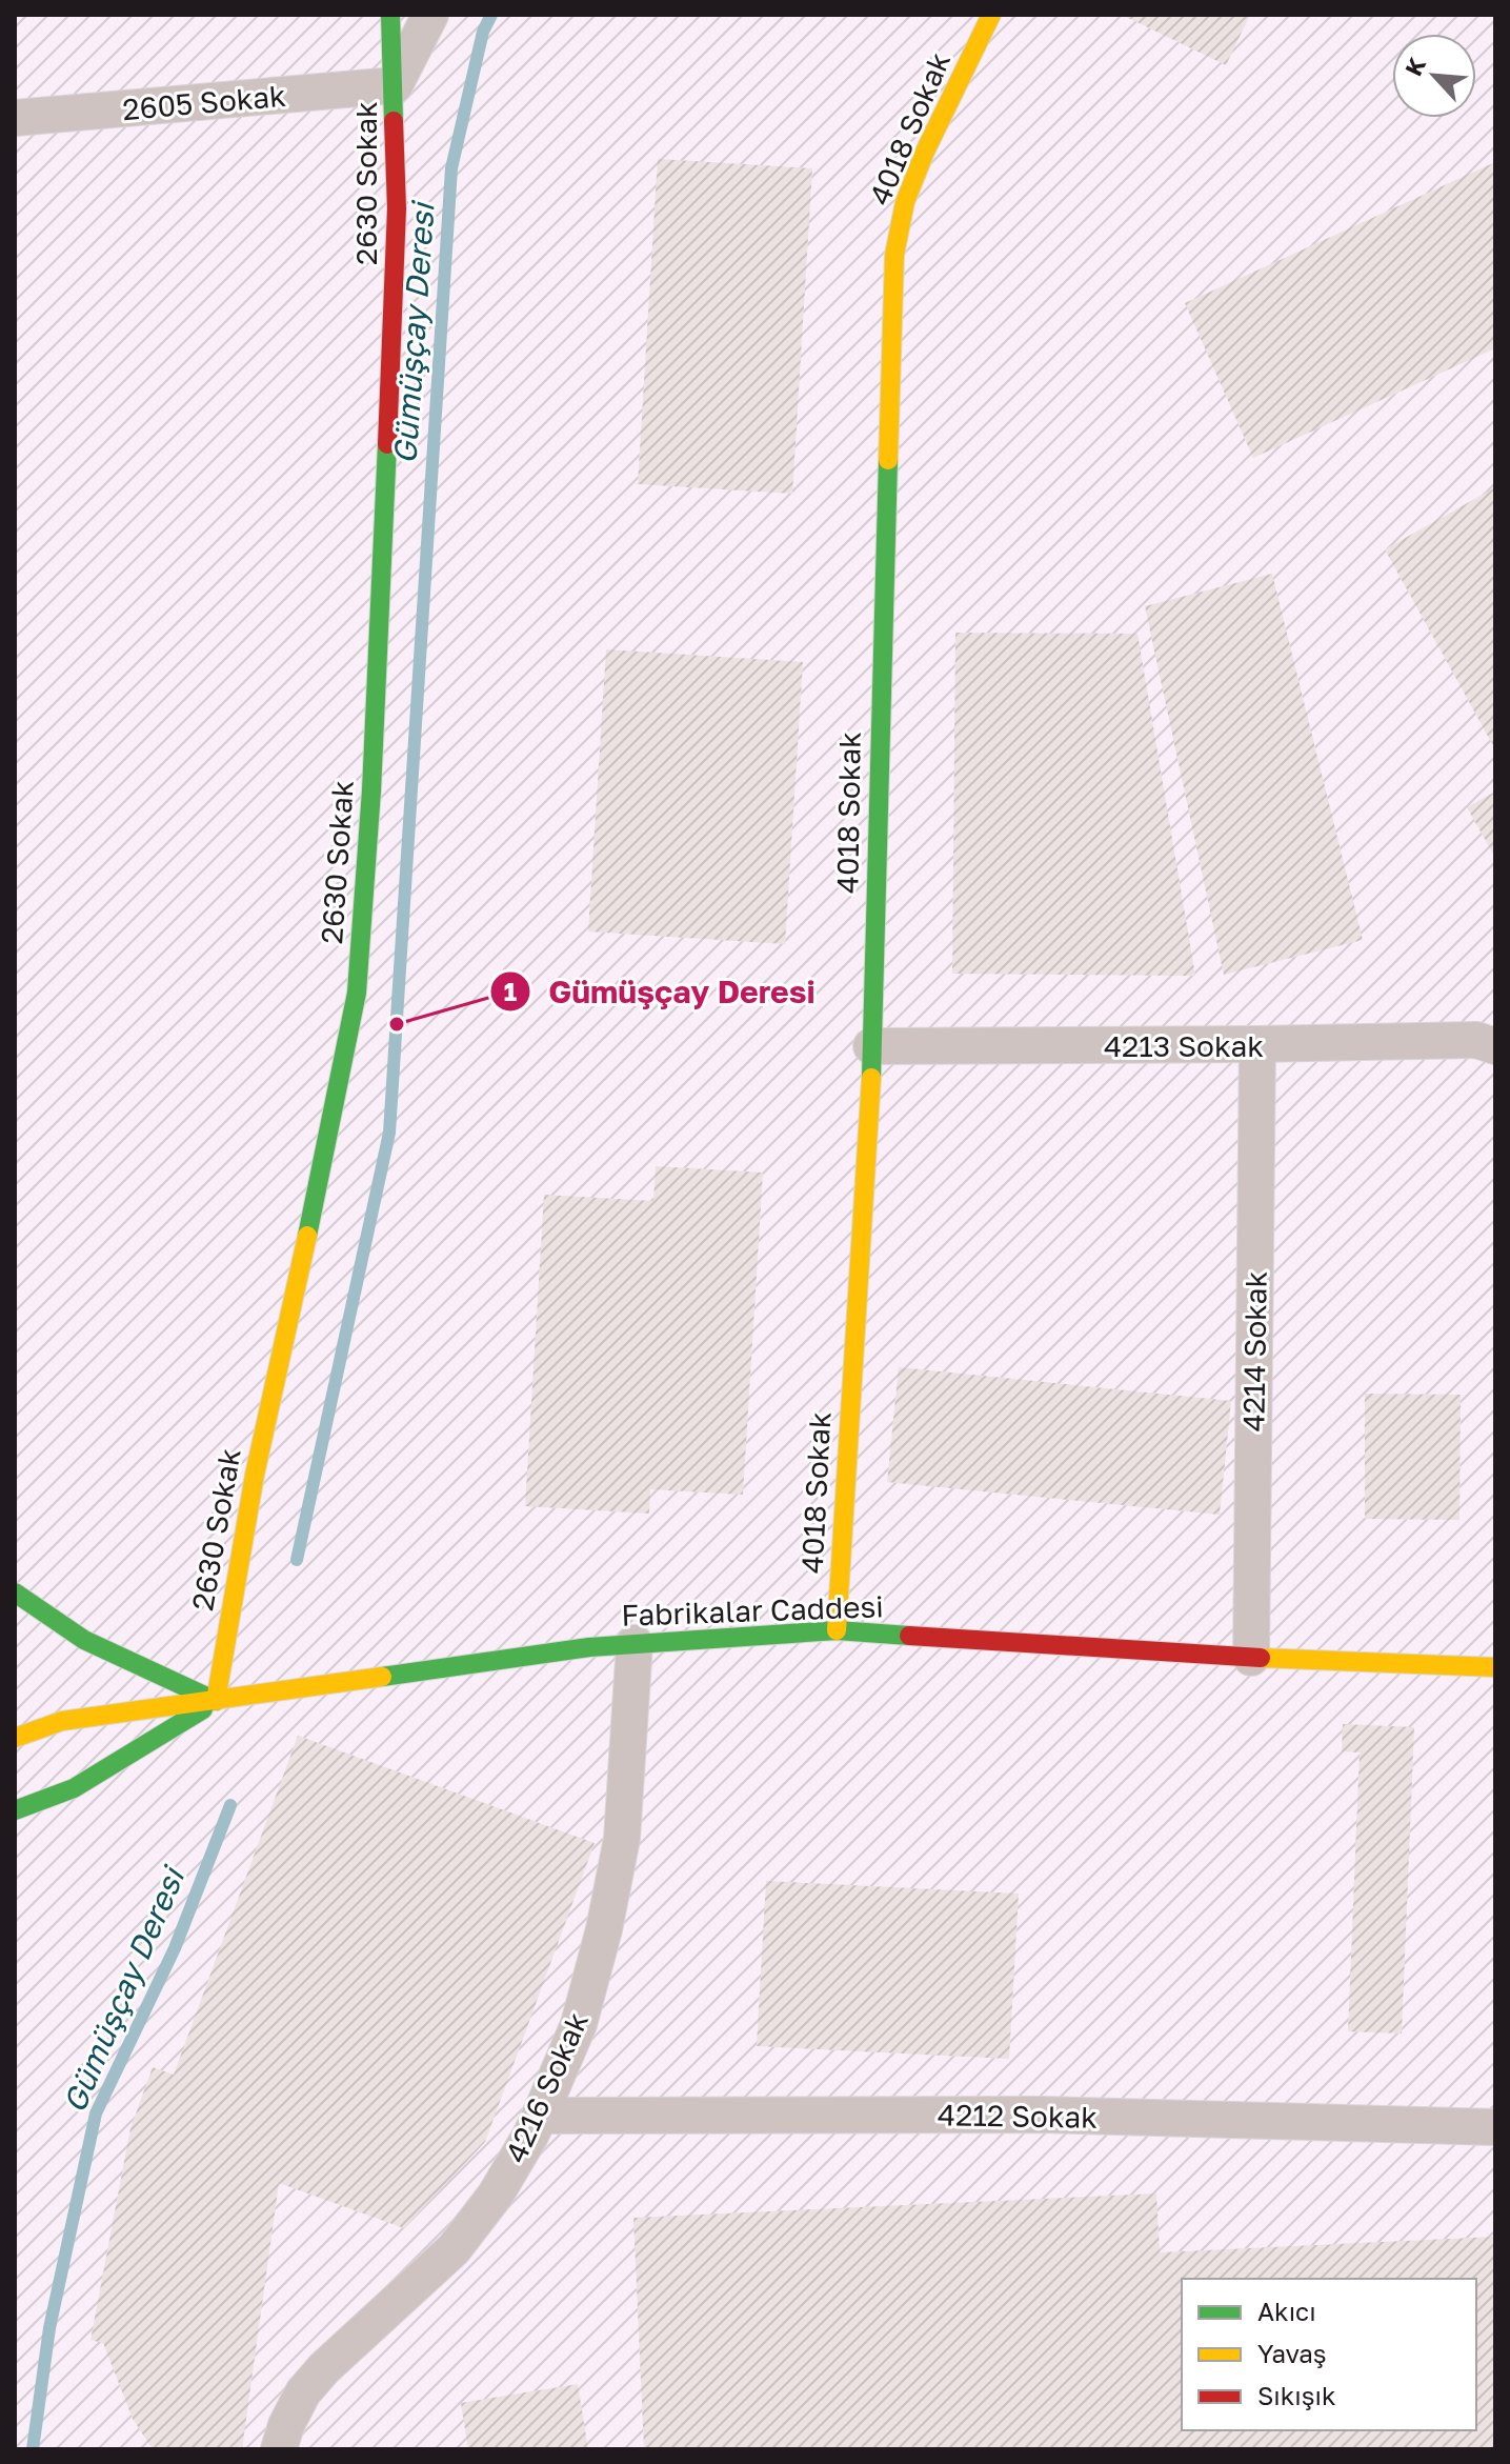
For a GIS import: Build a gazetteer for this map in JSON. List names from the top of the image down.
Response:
{
  "streets": {
    "street": [
      "2605 Sokak",
      "4018 Sokak",
      "2630 Sokak",
      "4213 Sokak",
      "4214 Sokak",
      "Fabrikalar Caddesi",
      "4216 Sokak",
      "4212 Sokak"
    ]
  },
  "crossings": [
    ["2605 Sokak", "2630 Sokak"],
    ["4018 Sokak", "4213 Sokak"],
    ["4018 Sokak", "Fabrikalar Caddesi"],
    ["2630 Sokak", "Fabrikalar Caddesi"],
    ["4213 Sokak", "4214 Sokak"],
    ["4214 Sokak", "Fabrikalar Caddesi"],
    ["Fabrikalar Caddesi", "4216 Sokak"],
    ["4216 Sokak", "4212 Sokak"]
  ],
  "water": ["Gümüşçay Deresi"],
  "places": ["Gümüşçay Deresi"],
  "legend": ["Akıcı", "Yavaş", "Sıkışık"],
  "north": "top left"
}
